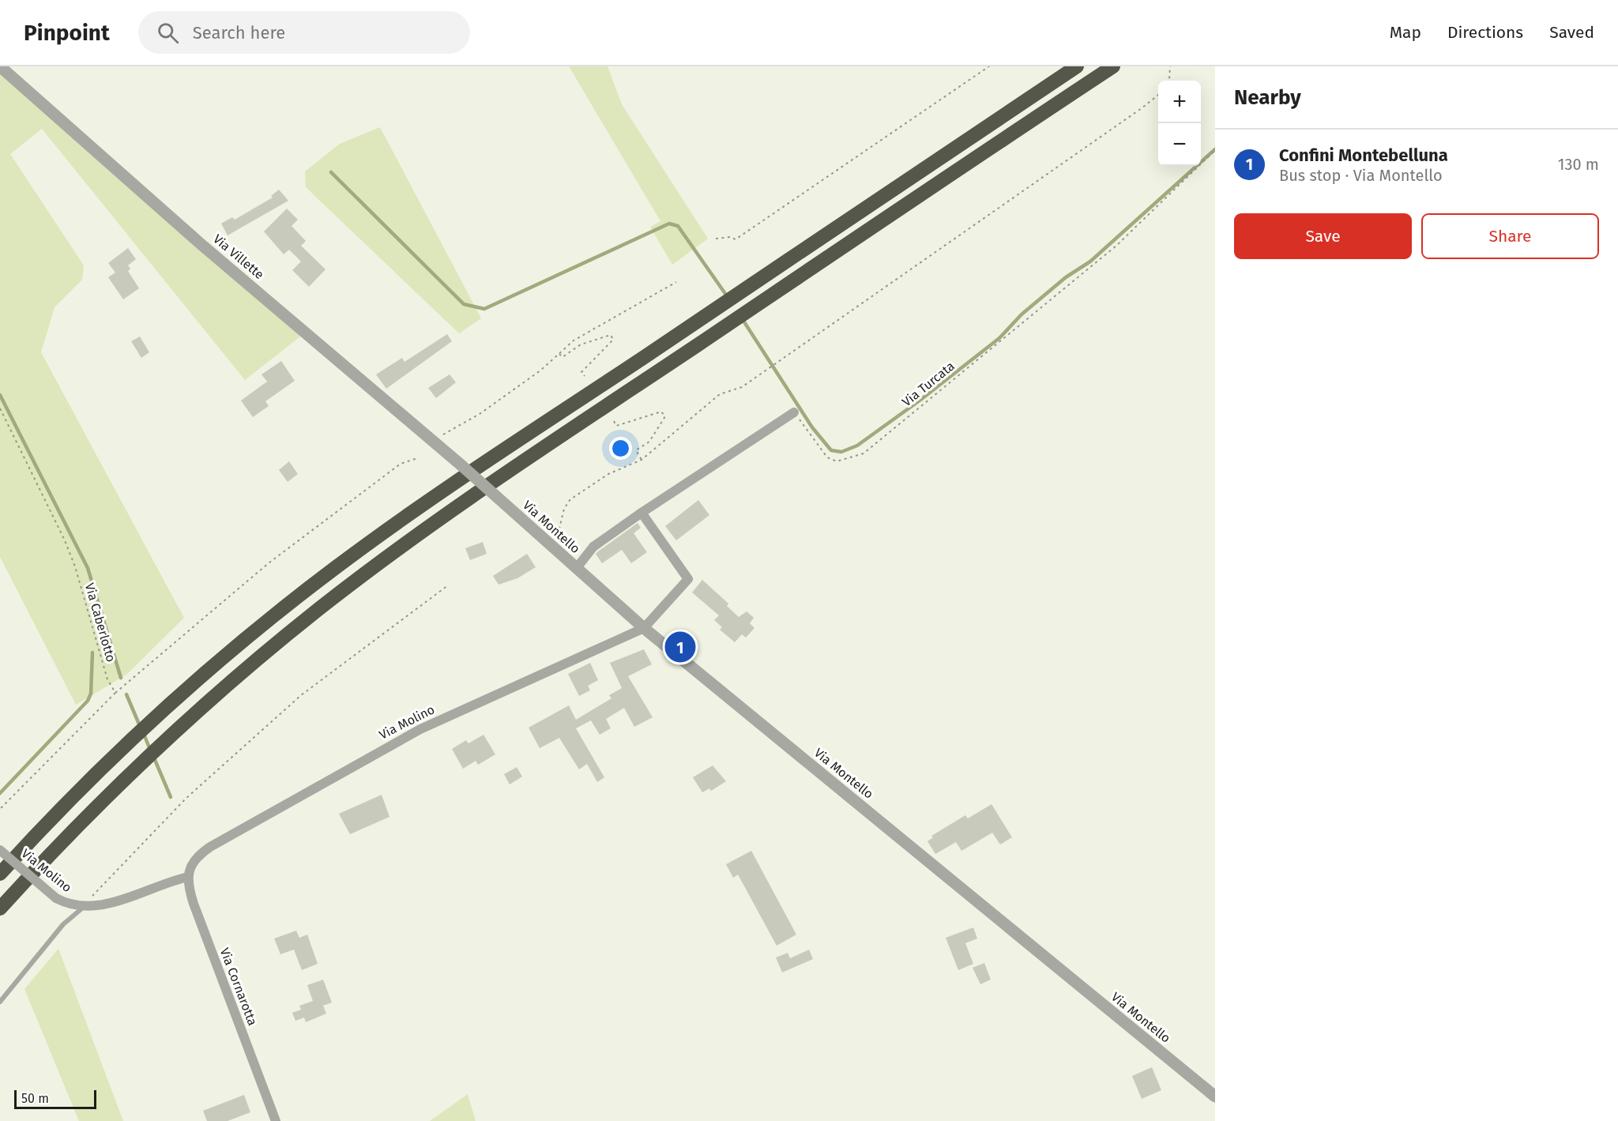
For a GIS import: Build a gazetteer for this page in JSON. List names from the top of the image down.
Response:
{
  "streets": {
    "street": [
      "Via Villette",
      "Via Montello",
      "Via Molino",
      "Via Cornarotta"
    ],
    "path": ["Via Turcata", "Via Caberlotto"]
  },
  "crossings": [
    ["Via Villette", "Via Montello"],
    ["Via Montello", "Via Molino"],
    ["Via Molino", "Via Cornarotta"]
  ],
  "scale_bar": "50 m",
  "page": {
    "header": "Pinpoint",
    "search": "Search here",
    "nav": ["Map", "Directions", "Saved"],
    "heading": "Nearby",
    "map_buttons": ["+", "−"],
    "list": [
      {
        "mark": "1",
        "name": "Confini Montebelluna",
        "note": "Bus stop · Via Montello",
        "value": "130 m"
      }
    ],
    "buttons": ["Save", "Share"],
    "pins": "1",
    "scale": "50 m"
  }
}
